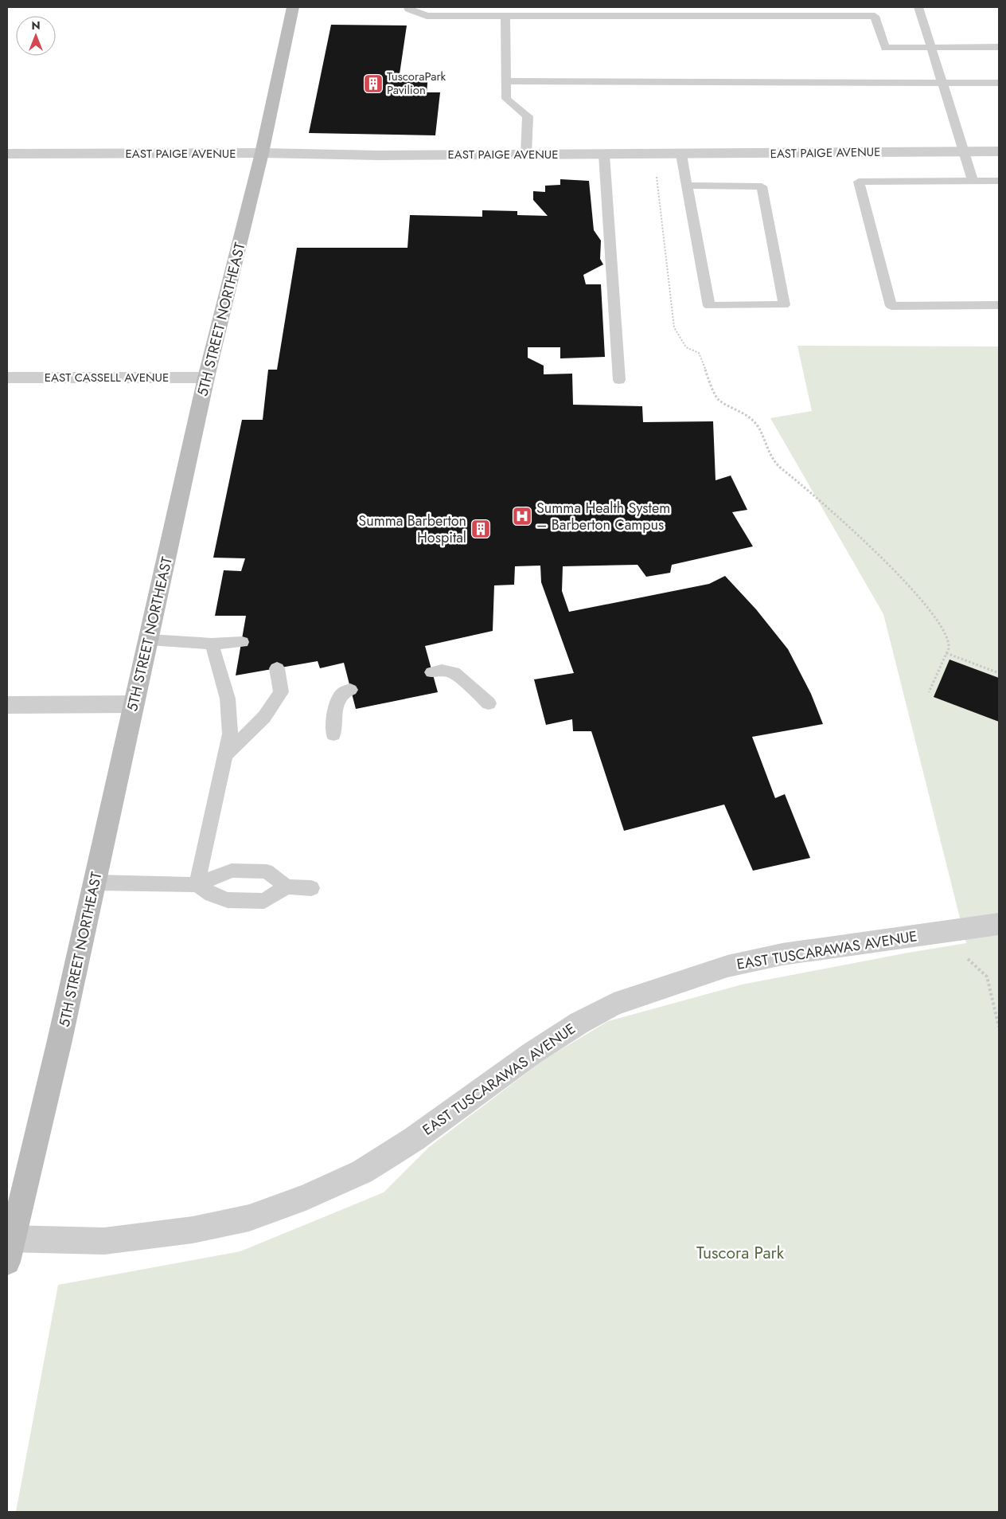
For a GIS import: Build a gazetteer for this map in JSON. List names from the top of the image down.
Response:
{
  "streets": {
    "main road": ["5TH STREET NORTHEAST"],
    "street": ["EAST PAIGE AVENUE", "EAST CASSELL AVENUE", "EAST TUSCARAWAS AVENUE"]
  },
  "crossings": [
    ["EAST PAIGE AVENUE", "5TH STREET NORTHEAST"],
    ["5TH STREET NORTHEAST", "EAST CASSELL AVENUE"],
    ["5TH STREET NORTHEAST", "EAST TUSCARAWAS AVENUE"]
  ],
  "parks": ["Tuscora Park"],
  "places": {
    "building": ["TuscoraPark Pavilion", "Summa Barberton Hospital"],
    "hospital": ["Summa Health System – Barberton Campus"]
  },
  "north": "top"
}
